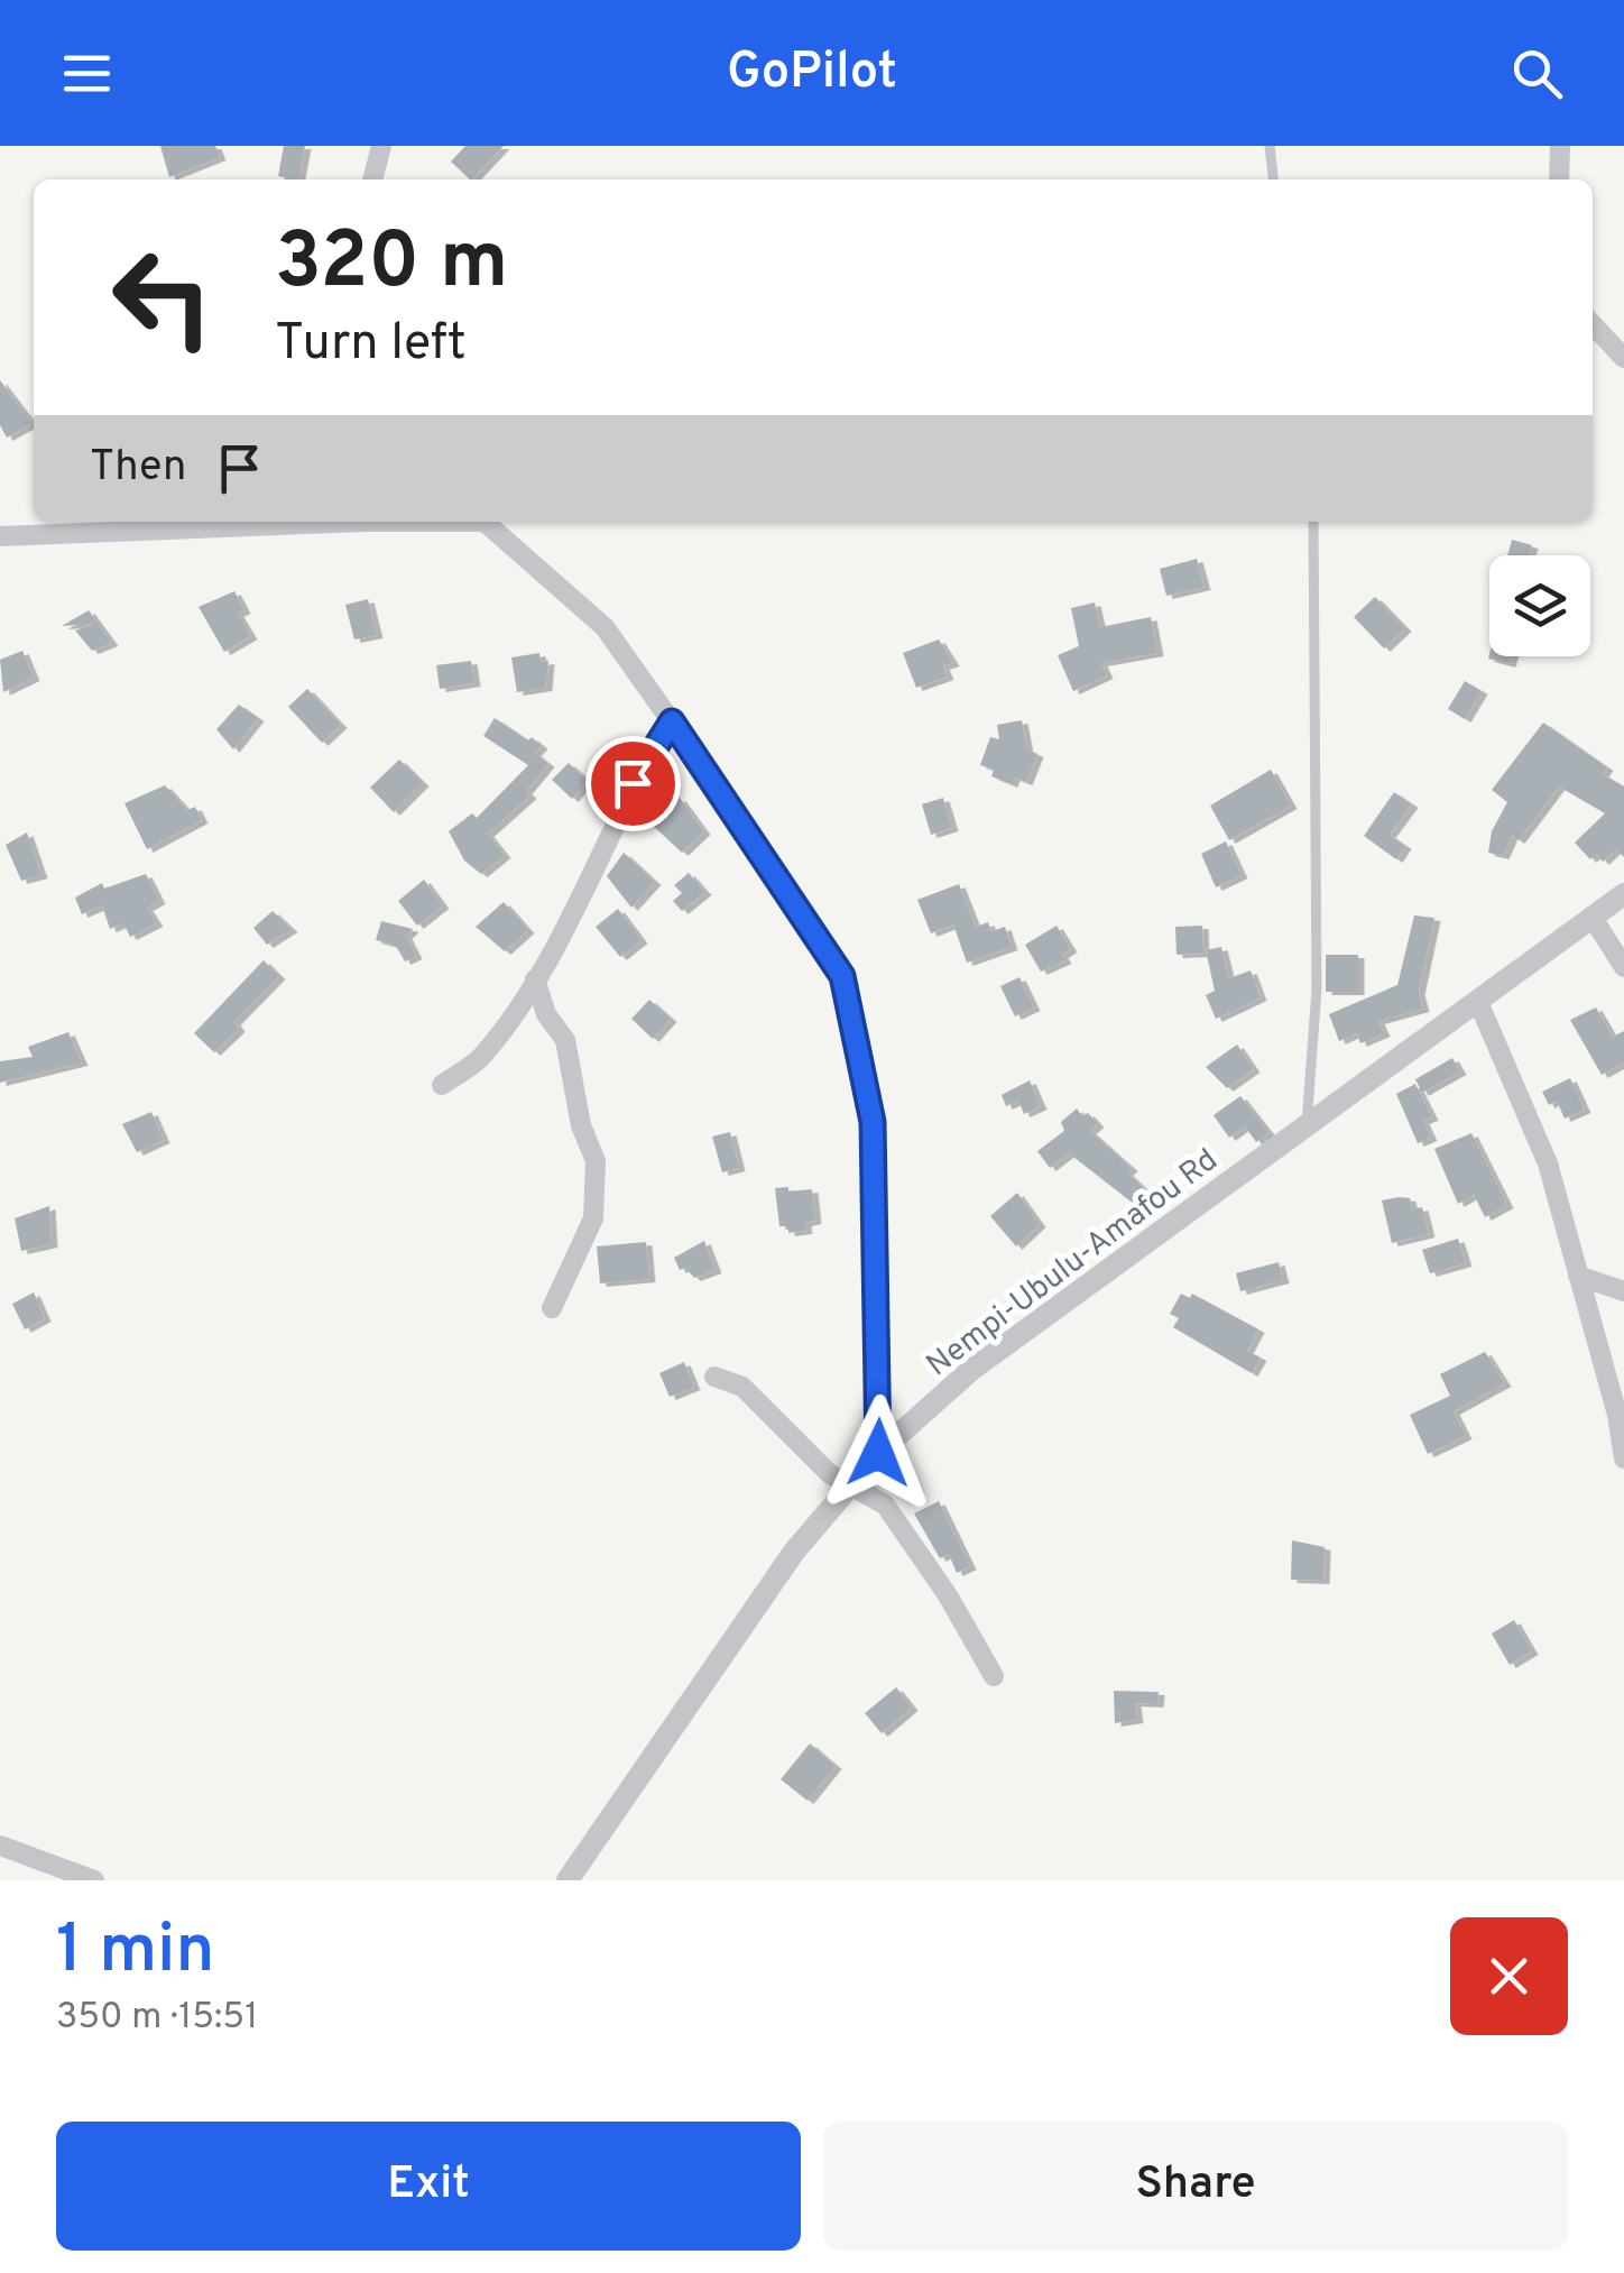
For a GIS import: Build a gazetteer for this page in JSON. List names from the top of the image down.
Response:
{
  "streets": {
    "street": ["Nempi-Ubulu-Amafou Rd"]
  },
  "page": {
    "header": "GoPilot",
    "turn": ["320 m", "Turn left"],
    "then": "Then",
    "heading": ["1 min", "350 m · 15:51"],
    "buttons": ["Exit", "Share"]
  }
}
